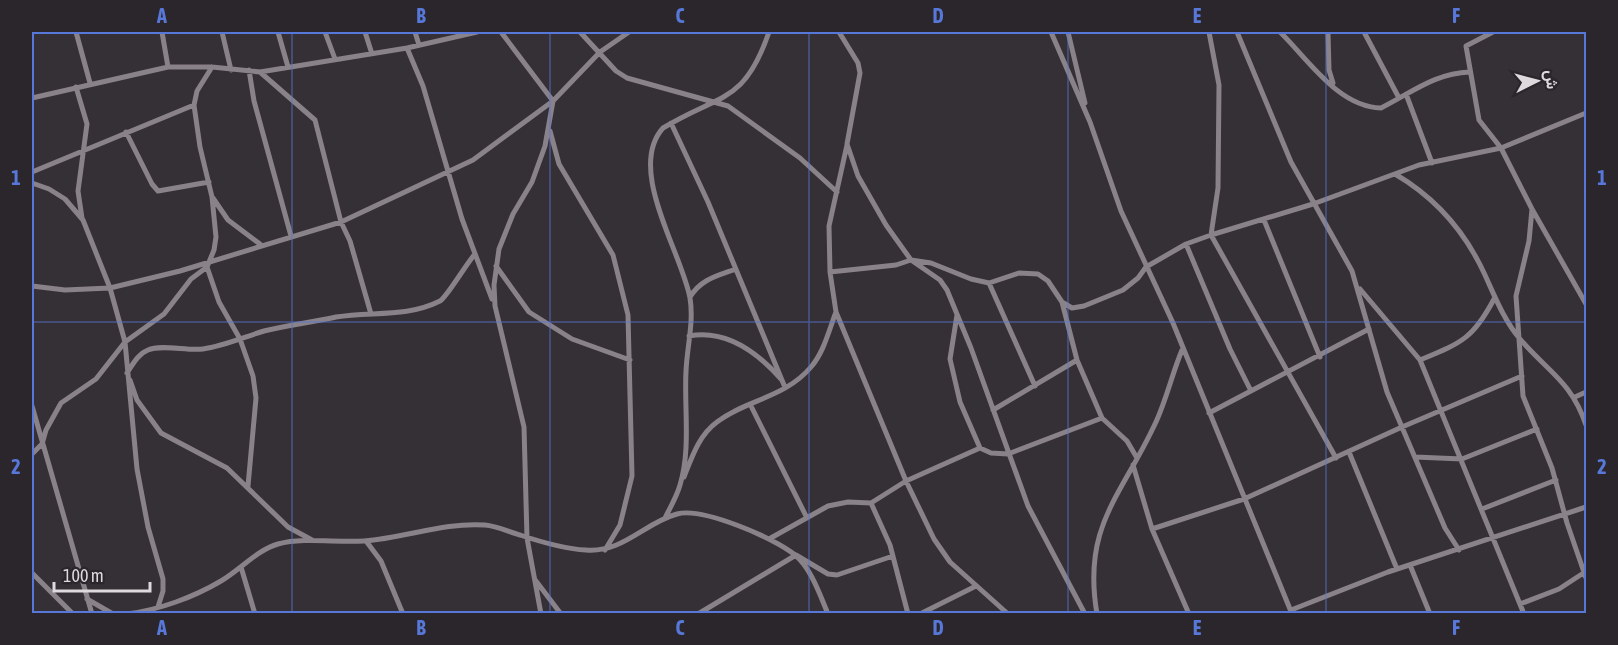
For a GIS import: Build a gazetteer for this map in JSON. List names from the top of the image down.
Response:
{
  "scale_bar": "100 m",
  "north": "right",
  "grid": {
    "columns": [
      "A",
      "B",
      "C",
      "D",
      "E",
      "F"
    ],
    "rows": ["1", "2"]
  }
}
